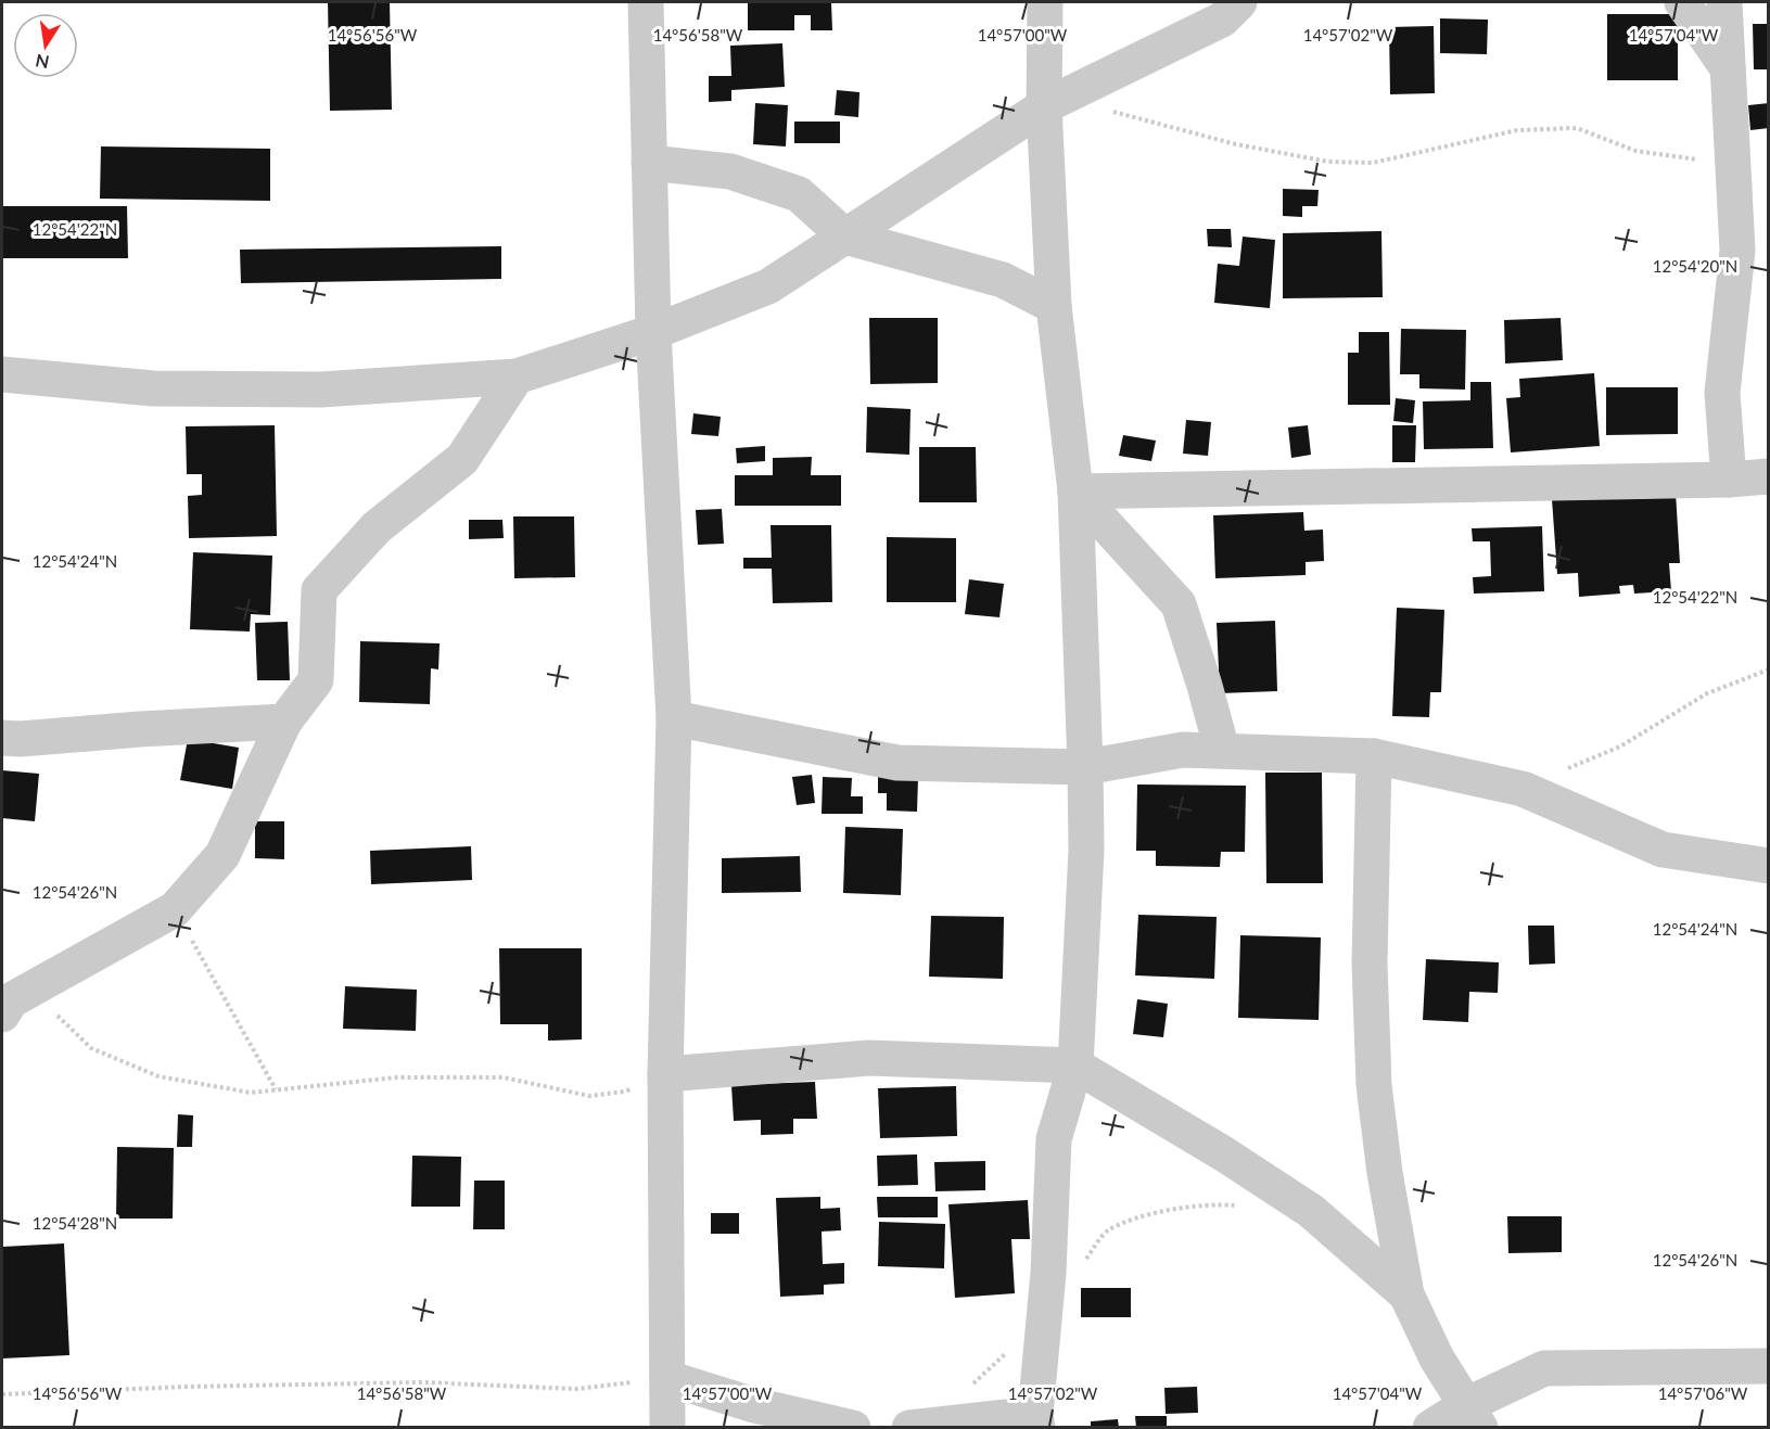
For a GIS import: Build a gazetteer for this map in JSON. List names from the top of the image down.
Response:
{
  "north": "bottom",
  "coordinates": [
    "14°56'56\"W",
    "14°56'58\"W",
    "14°57'00\"W",
    "14°57'02\"W",
    "14°57'04\"W",
    "12°54'22\"N",
    "12°54'20\"N",
    "12°54'24\"N",
    "12°54'26\"N",
    "12°54'28\"N",
    "14°57'06\"W"
  ]
}
